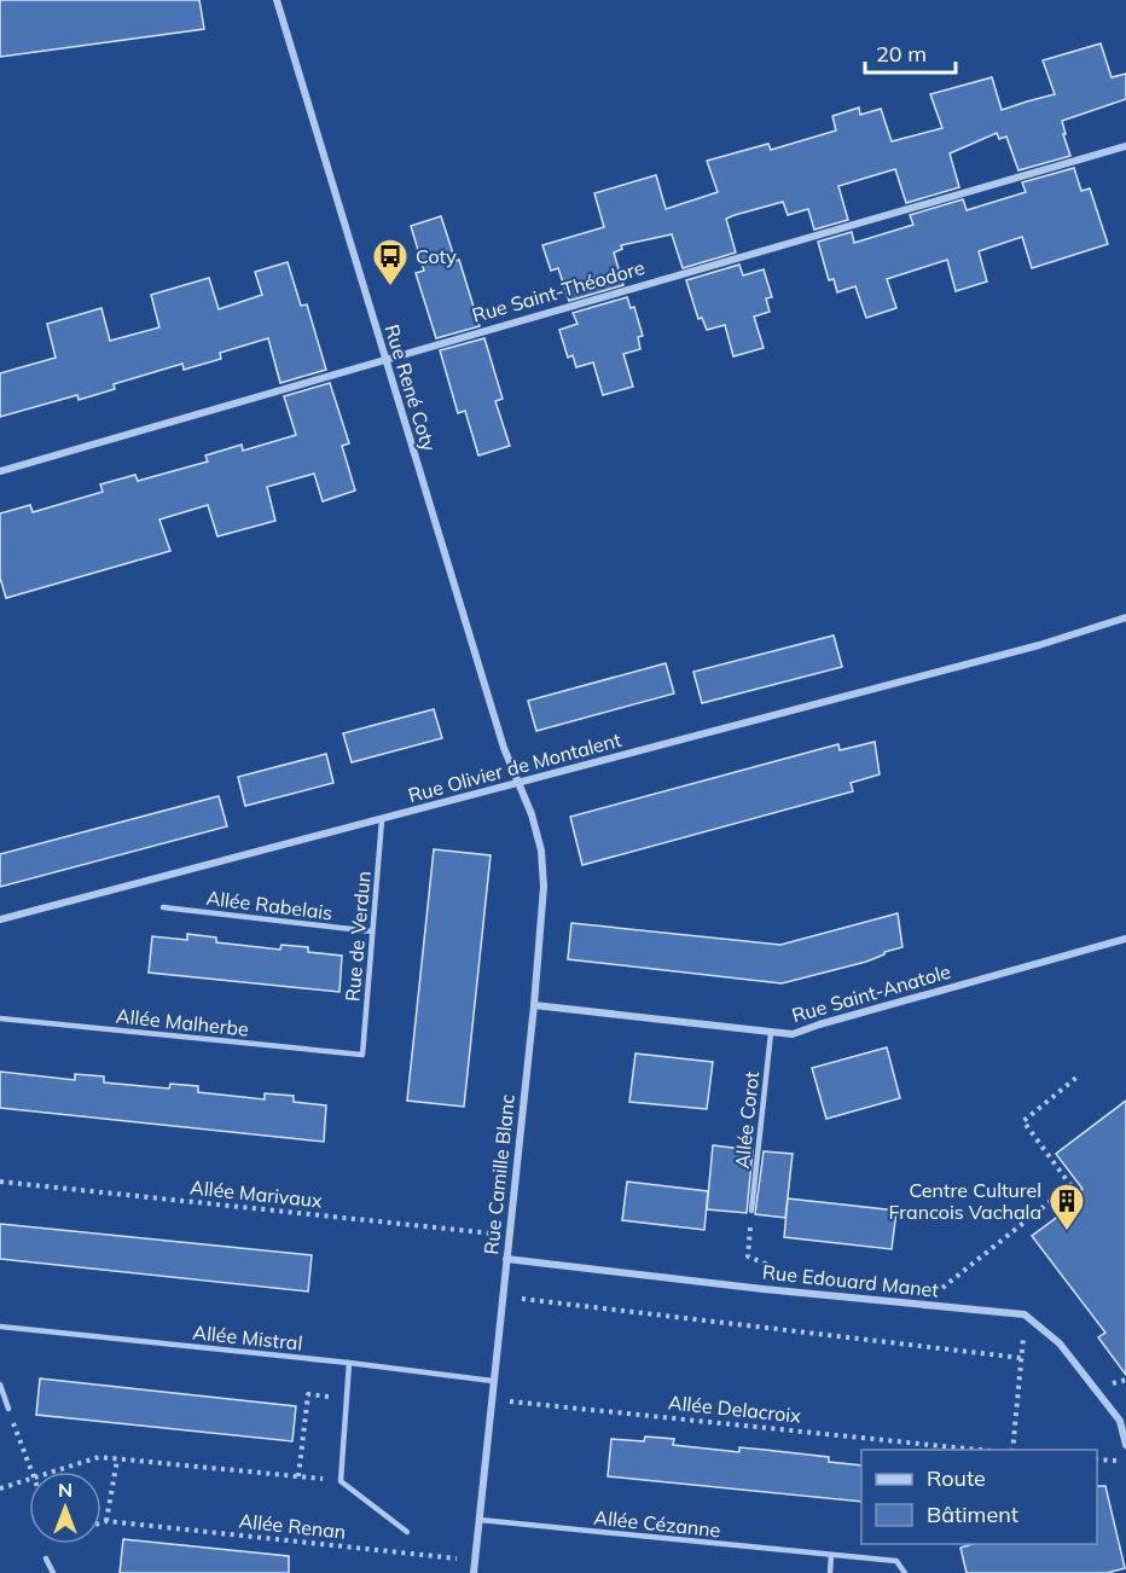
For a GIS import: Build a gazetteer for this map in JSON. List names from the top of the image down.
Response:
{
  "streets": {
    "street": [
      "Rue Saint-Théodore",
      "Rue René Coty",
      "Rue Olivier de Montalent",
      "Rue Saint-Anatole",
      "Rue Camille Blanc",
      "Rue Edouard Manet"
    ],
    "lane": [
      "Allée Rabelais",
      "Rue de Verdun",
      "Allée Malherbe",
      "Allée Corot",
      "Allée Mistral",
      "Allée Cézanne"
    ],
    "path": ["Allée Marivaux", "Allée Delacroix", "Allée Renan"]
  },
  "crossings": [
    ["Rue Saint-Théodore", "Rue René Coty"],
    ["Rue René Coty", "Rue Olivier de Montalent"],
    ["Rue René Coty", "Rue Camille Blanc"],
    ["Rue Olivier de Montalent", "Rue de Verdun"],
    ["Rue Olivier de Montalent", "Rue Camille Blanc"],
    ["Allée Rabelais", "Rue de Verdun"],
    ["Rue de Verdun", "Allée Malherbe"],
    ["Rue Saint-Anatole", "Allée Corot"],
    ["Rue Saint-Anatole", "Rue Camille Blanc"],
    ["Rue Camille Blanc", "Allée Marivaux"],
    ["Rue Camille Blanc", "Rue Edouard Manet"],
    ["Rue Camille Blanc", "Allée Mistral"],
    ["Rue Camille Blanc", "Allée Delacroix"],
    ["Rue Camille Blanc", "Allée Cézanne"],
    ["Rue Camille Blanc", "Allée Renan"]
  ],
  "places": {
    "bus stop": ["Coty"],
    "building": ["Centre Culturel Francois Vachala"]
  },
  "legend": ["Route", "Bâtiment"],
  "scale_bar": "20 m",
  "north": "top"
}
